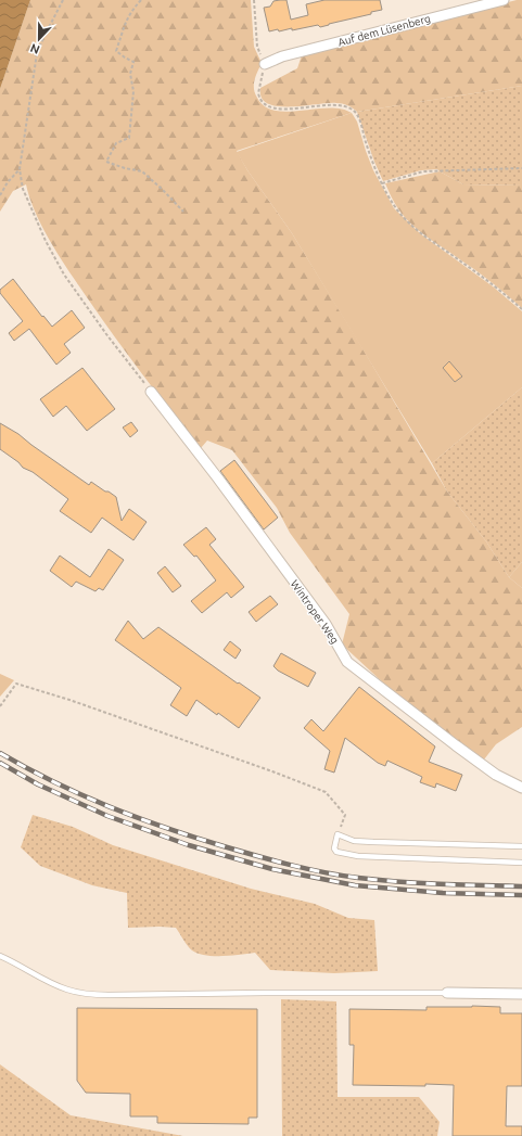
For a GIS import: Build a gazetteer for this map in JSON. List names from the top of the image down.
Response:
{
  "streets": {
    "street": ["Auf dem Lüsenberg", "Wintroper Weg"]
  },
  "north": "bottom"
}
